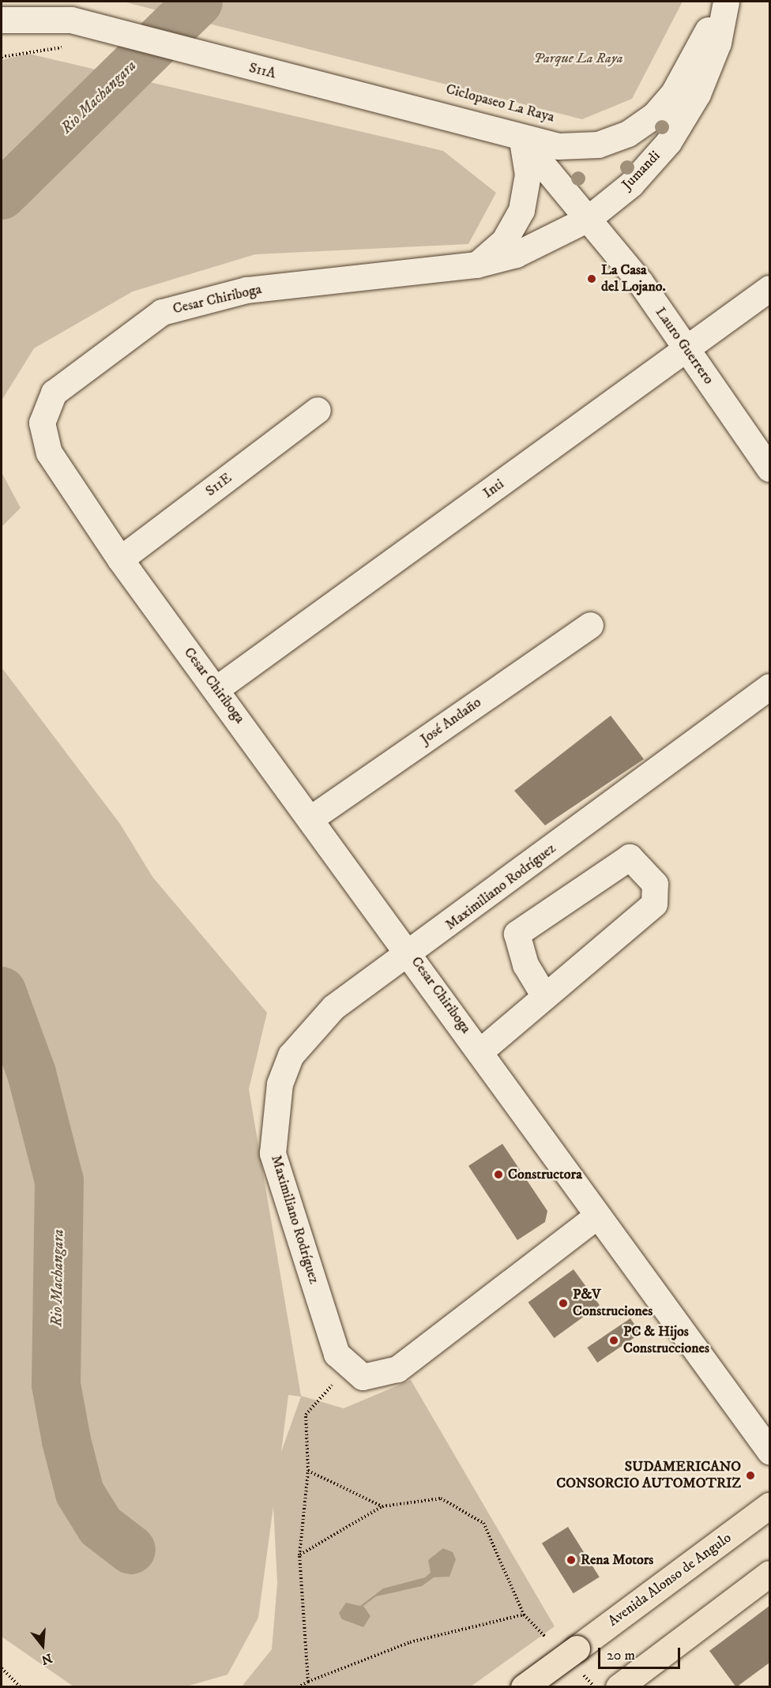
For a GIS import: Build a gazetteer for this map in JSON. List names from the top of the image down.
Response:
{
  "streets": {
    "main road": ["Avenida Alonso de Angulo"],
    "street": [
      "S11A",
      "Jumandi",
      "Cesar Chiriboga",
      "Lauro Guerrero",
      "S11E",
      "Inti",
      "José Andaño",
      "Maximiliano Rodríguez"
    ]
  },
  "crossings": [
    ["S11A", "Lauro Guerrero"],
    ["Jumandi", "Cesar Chiriboga"],
    ["Jumandi", "Lauro Guerrero"],
    ["Cesar Chiriboga", "S11E"],
    ["Cesar Chiriboga", "Inti"],
    ["Cesar Chiriboga", "José Andaño"],
    ["Cesar Chiriboga", "Maximiliano Rodríguez"],
    ["Lauro Guerrero", "Inti"]
  ],
  "water": ["Rio Machangara"],
  "parks": ["Parque La Raya"],
  "places": [
    "La Casa del Lojano.",
    "Constructora",
    "P&V Construciones",
    "PC & Hijos Construcciones",
    "SUDAMERICANO CONSORCIO AUTOMOTRIZ",
    "Rena Motors"
  ],
  "scale_bar": "20 m",
  "north": "bottom"
}
